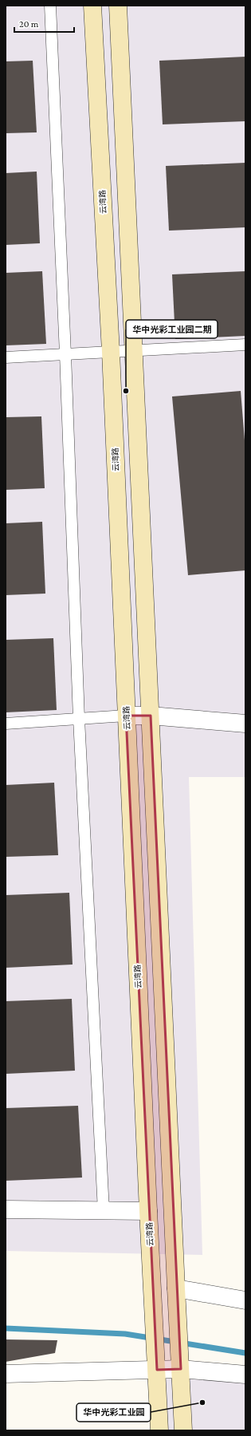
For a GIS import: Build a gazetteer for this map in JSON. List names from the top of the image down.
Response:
{
  "streets": {
    "main road": ["云湾路"]
  },
  "places": ["华中光彩工业园二期", "华中光彩工业园"],
  "scale_bar": "20 m"
}
